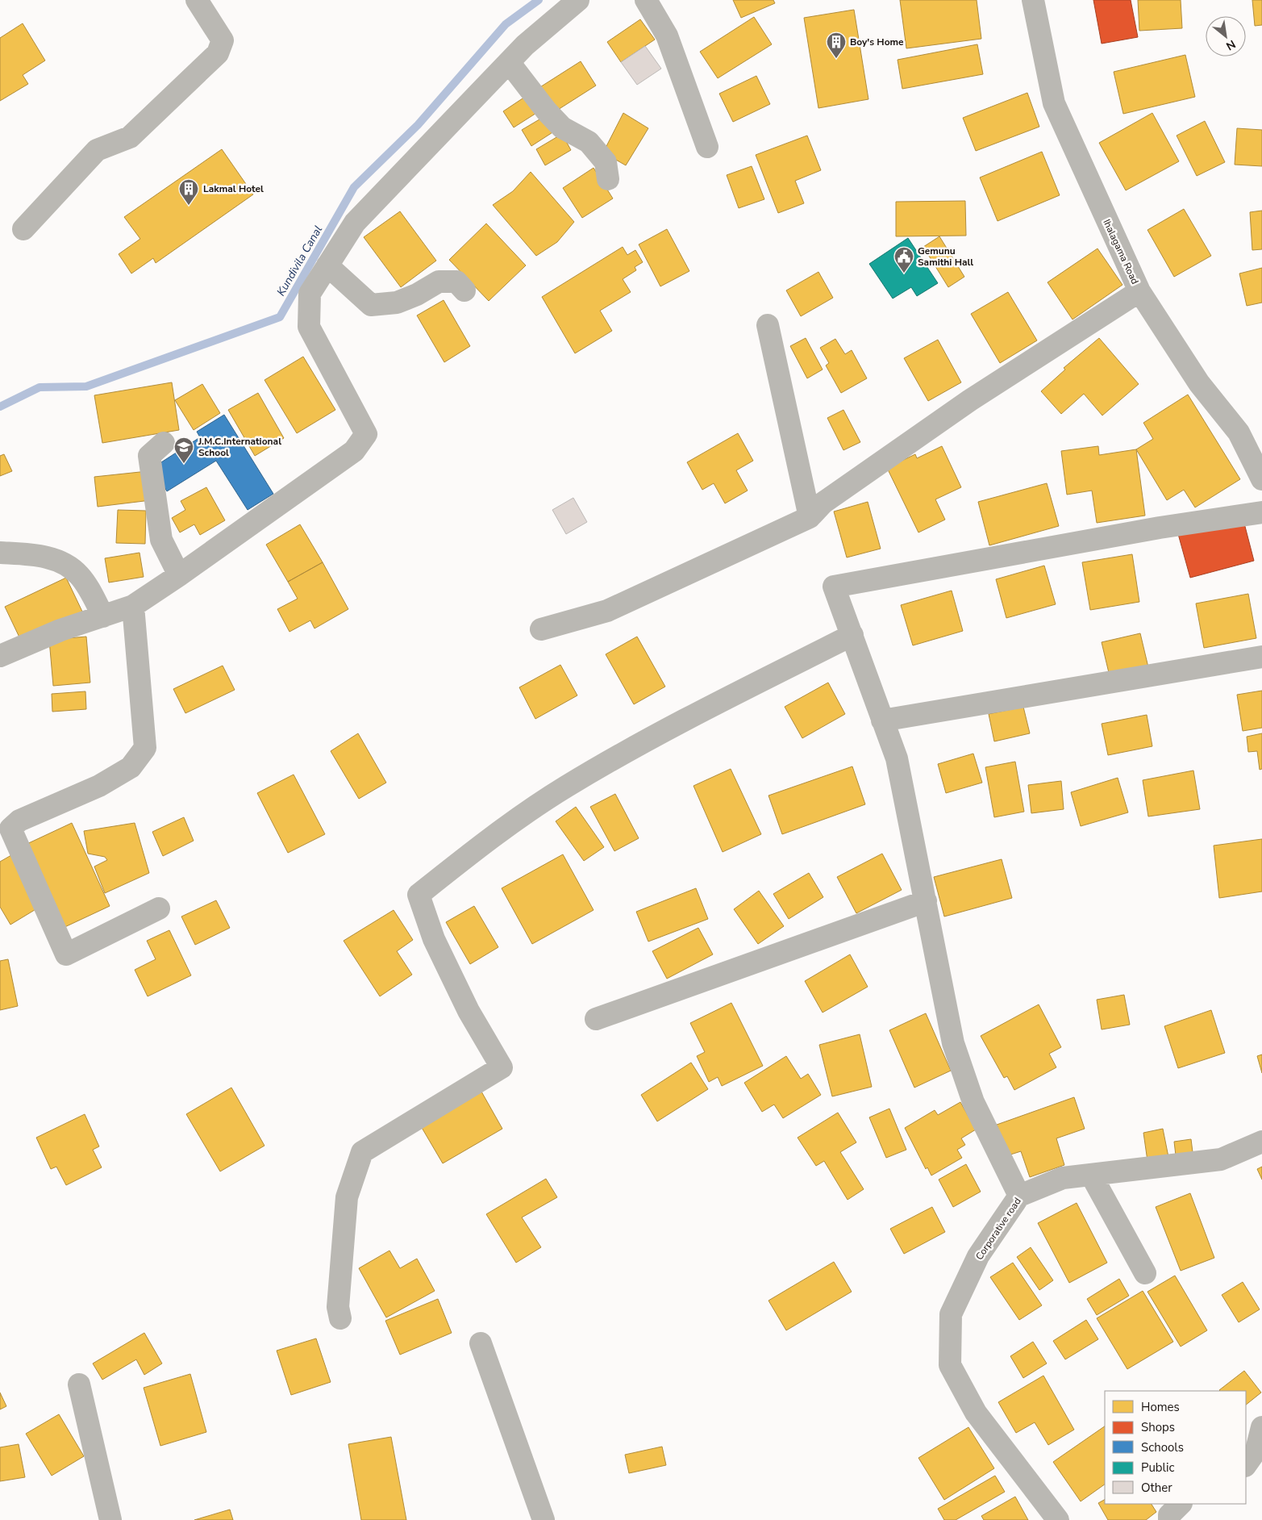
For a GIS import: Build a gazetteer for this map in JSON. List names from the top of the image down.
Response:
{
  "streets": {
    "street": ["Ihalagama Road", "Corporative road"]
  },
  "water": ["Kundivila Canal"],
  "places": {
    "building": ["Boy's Home", "Lakmal Hotel"],
    "public building": ["Gemunu Samithi Hall"],
    "school or university": ["J.M.C.International School"]
  },
  "legend": [
    "Homes",
    "Shops",
    "Schools",
    "Public",
    "Other"
  ],
  "north": "bottom right"
}
